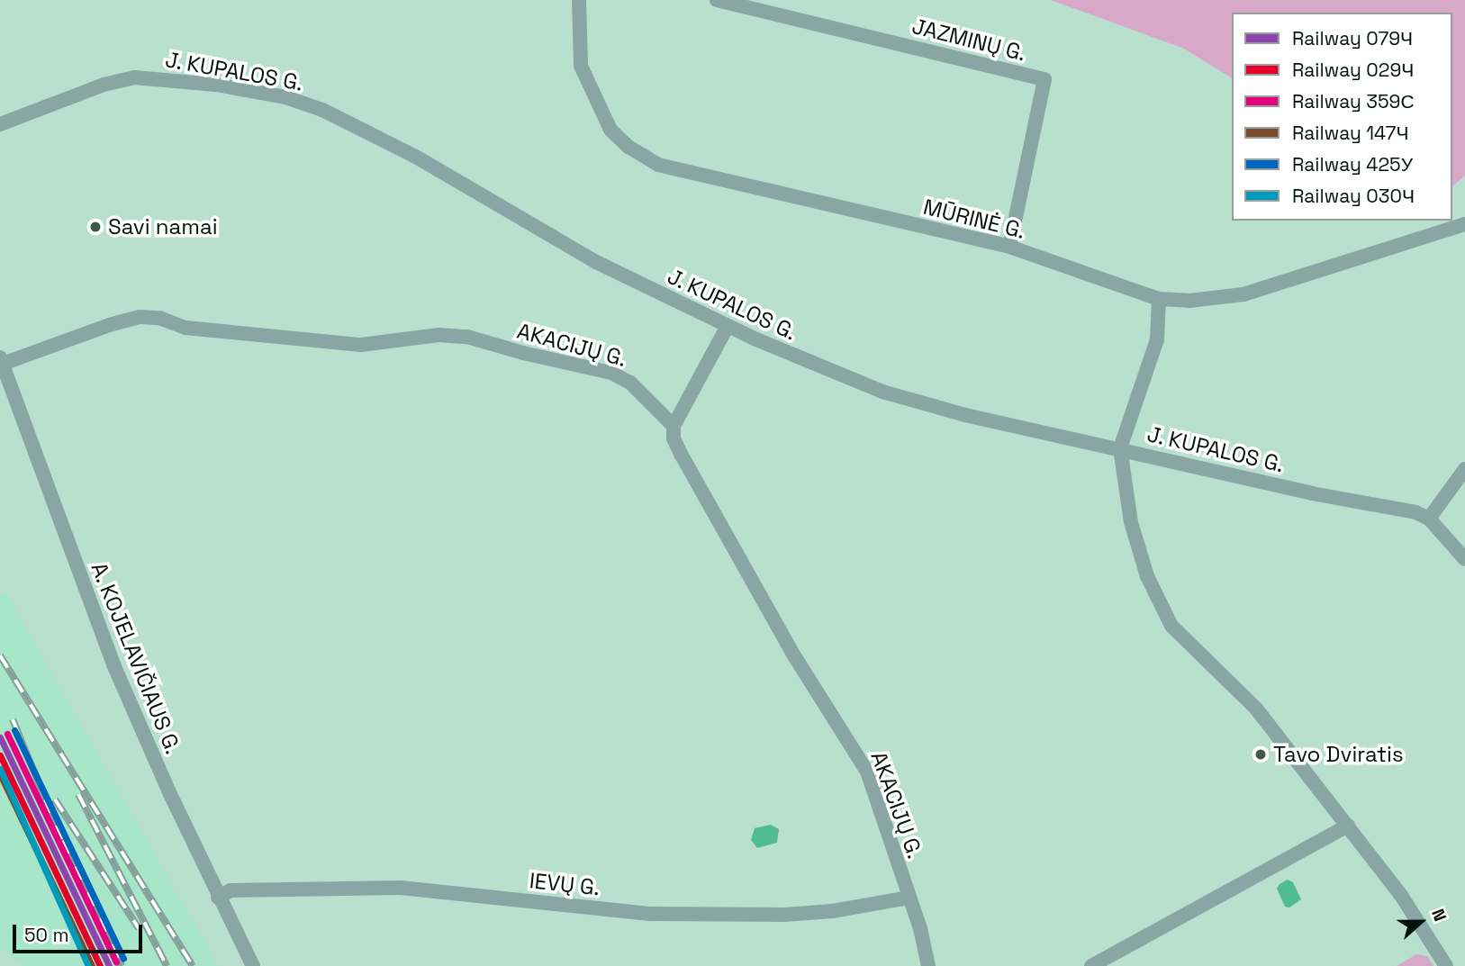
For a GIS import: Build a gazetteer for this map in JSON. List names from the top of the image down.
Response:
{
  "streets": {
    "street": [
      "JAZMINŲ G.",
      "J. KUPALOS G.",
      "MŪRINĖ G.",
      "AKACIJŲ G.",
      "A. KOJELAVIČIAUS G.",
      "IEVŲ G."
    ]
  },
  "crossings": [
    ["JAZMINŲ G.", "MŪRINĖ G."],
    ["AKACIJŲ G.", "A. KOJELAVIČIAUS G."],
    ["AKACIJŲ G.", "IEVŲ G."],
    ["A. KOJELAVIČIAUS G.", "IEVŲ G."]
  ],
  "places": ["Savi namai", "Tavo Dviratis"],
  "lines": [
    "rail line 425У",
    "rail line 359С",
    "rail line 079Ч",
    "rail line 029Ч",
    "rail line 030Ч",
    "rail line 147Ч"
  ],
  "legend": [
    "Railway 079Ч",
    "Railway 029Ч",
    "Railway 359С",
    "Railway 147Ч",
    "Railway 425У",
    "Railway 030Ч"
  ],
  "scale_bar": "50 m",
  "north": "right"
}
